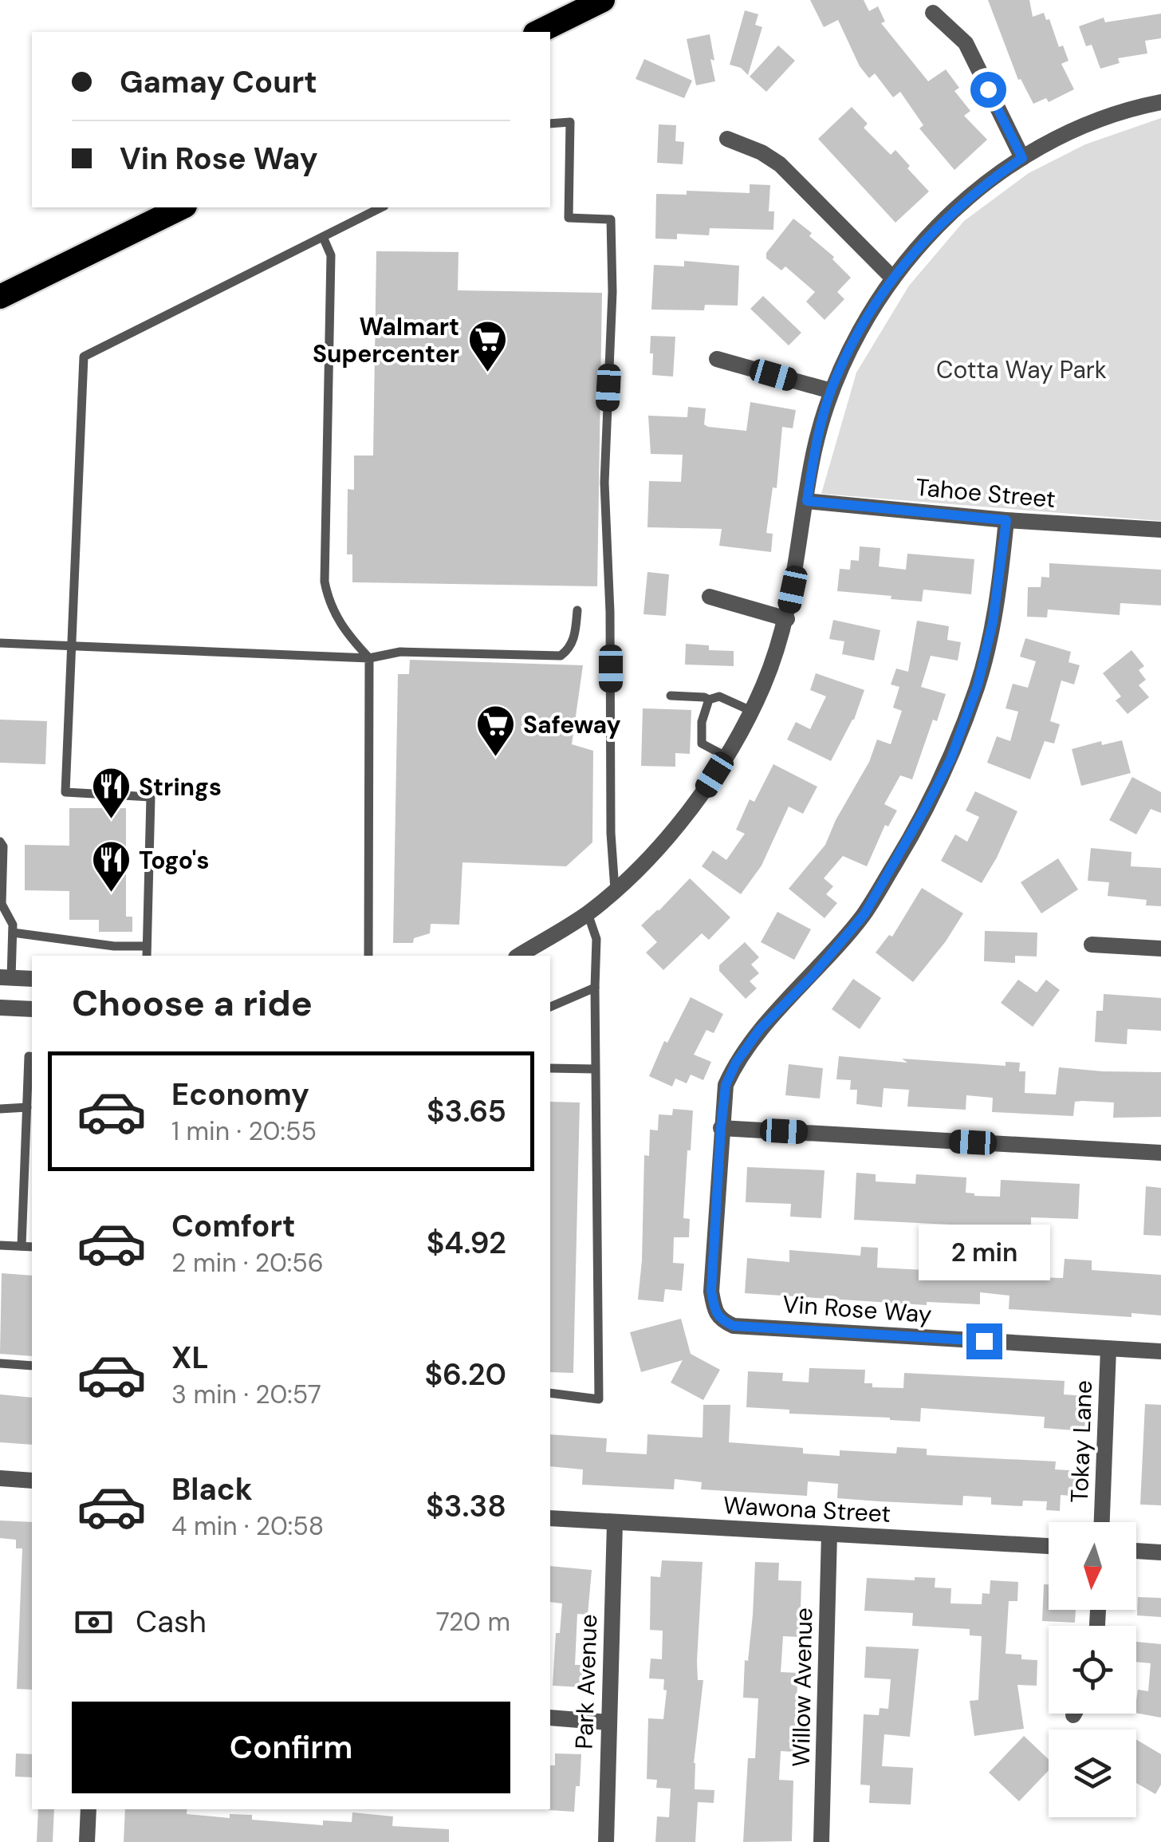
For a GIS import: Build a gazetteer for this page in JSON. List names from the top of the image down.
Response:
{
  "streets": {
    "street": [
      "Tahoe Street",
      "Vin Rose Way",
      "Tokay Lane",
      "Wawona Street",
      "Park Avenue",
      "Willow Avenue"
    ]
  },
  "crossings": [
    ["Vin Rose Way", "Tokay Lane"],
    ["Wawona Street", "Park Avenue"],
    ["Wawona Street", "Willow Avenue"]
  ],
  "parks": ["Cotta Way Park"],
  "places": {
    "supermarket": ["Walmart Supercenter", "Safeway"],
    "restaurant": ["Strings", "Togo's"]
  },
  "north": "bottom",
  "page": {
    "banner": ["Gamay Court", "Vin Rose Way"],
    "heading": "Choose a ride",
    "list": [
      {
        "name": "Economy",
        "note": "1 min · 20:55",
        "value": "$3.65"
      },
      {
        "name": "Comfort",
        "note": "2 min · 20:56",
        "value": "$4.92"
      },
      {
        "name": "XL",
        "note": "3 min · 20:57",
        "value": "$6.20"
      },
      {
        "name": "Black",
        "note": "4 min · 20:58",
        "value": "$3.38"
      }
    ],
    "bubble": "2 min",
    "pay": ["Cash", "720 m"],
    "buttons": "Confirm"
  }
}
